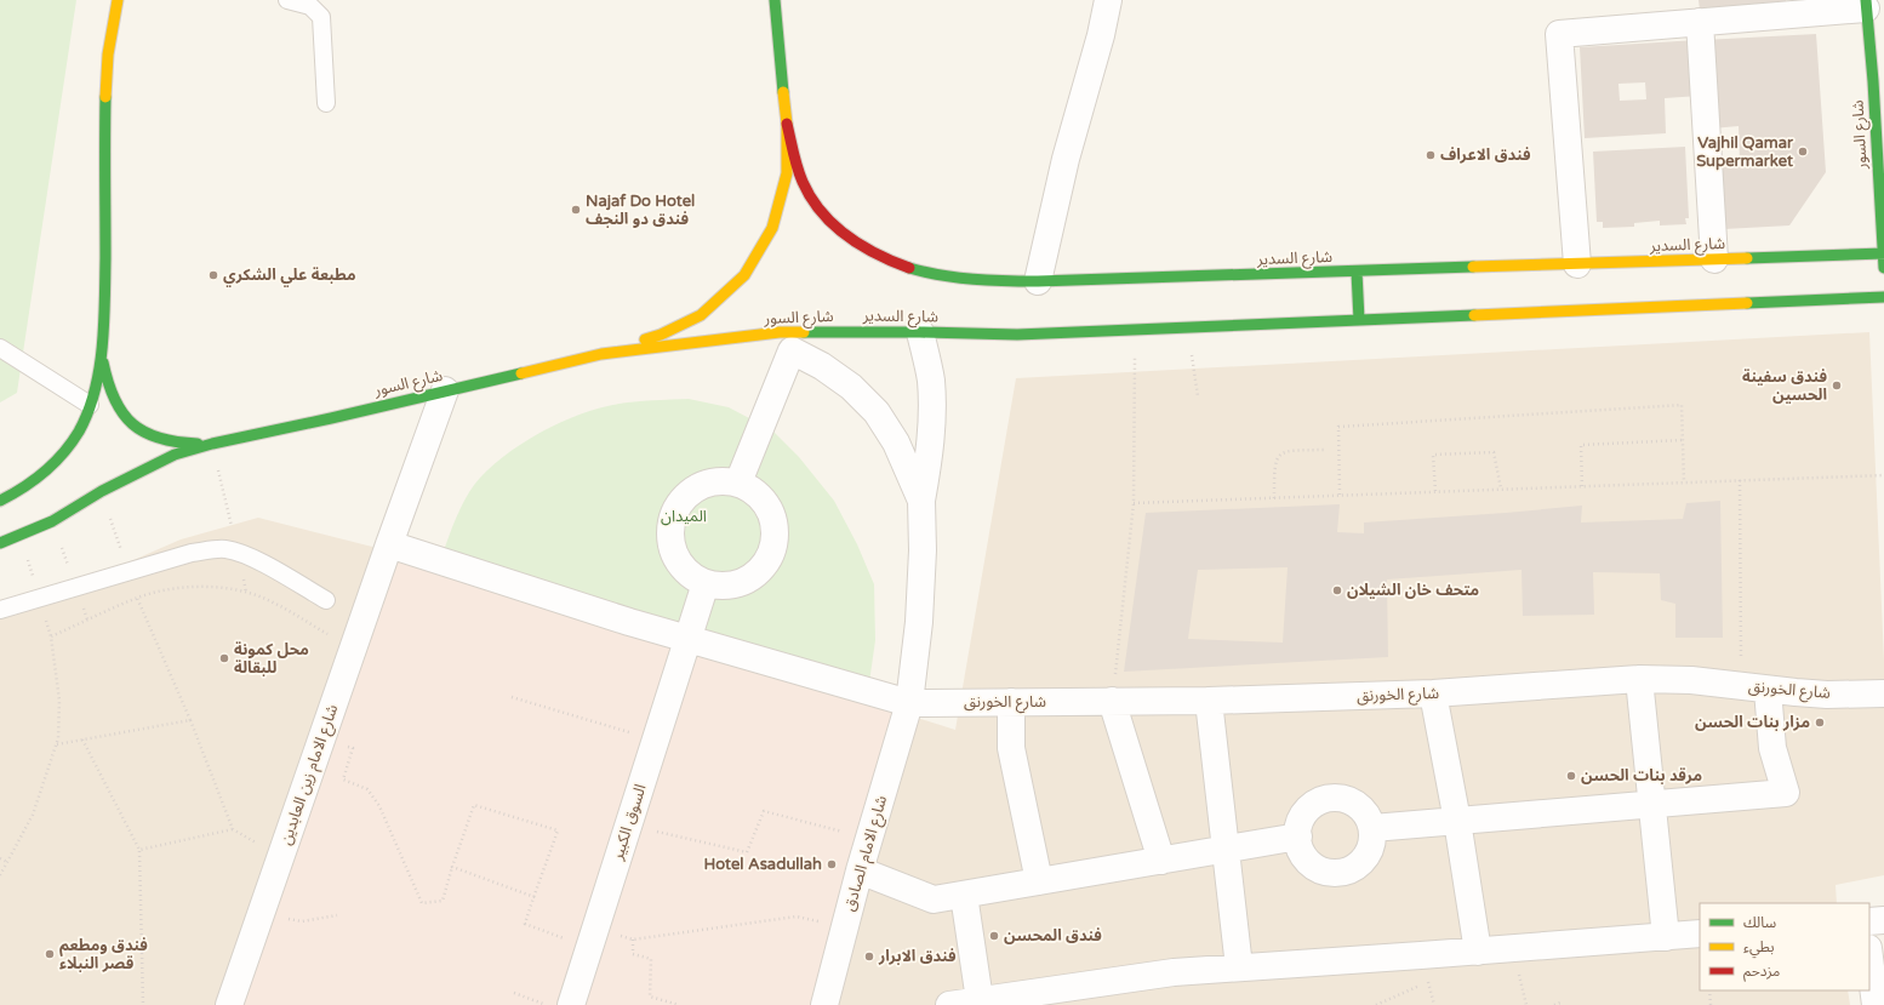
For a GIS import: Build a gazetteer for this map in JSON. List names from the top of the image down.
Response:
{
  "streets": {
    "main road": ["شارع السور", "شارع السدير"],
    "street": [
      "شارع الخورنق",
      "شارع الامام زين العابدين",
      "السوق الكبير",
      "شارع الامام الصادق"
    ]
  },
  "crossings": [
    ["شارع السور", "شارع السدير"],
    ["شارع السور", "شارع الامام زين العابدين"],
    ["شارع الخورنق", "شارع الامام زين العابدين"],
    ["شارع الخورنق", "السوق الكبير"],
    ["شارع الخورنق", "شارع الامام الصادق"]
  ],
  "parks": ["الميدان"],
  "places": [
    "Vajhil Qamar Supermarket",
    "فندق الاعراف",
    "Najaf Do Hotel فندق دو النجف",
    "مطبعة علي الشكري",
    "فندق سفينة الحسين",
    "متحف خان الشيلان",
    "محل كمونة للبقالة",
    "مزار بنات الحسن",
    "مرقد بنات الحسن",
    "Hotel Asadullah",
    "فندق المحسن",
    "فندق ومطعم قصر النبلاء",
    "فندق الابرار"
  ],
  "legend": ["سالك", "بطيء", "مزدحم"]
}
